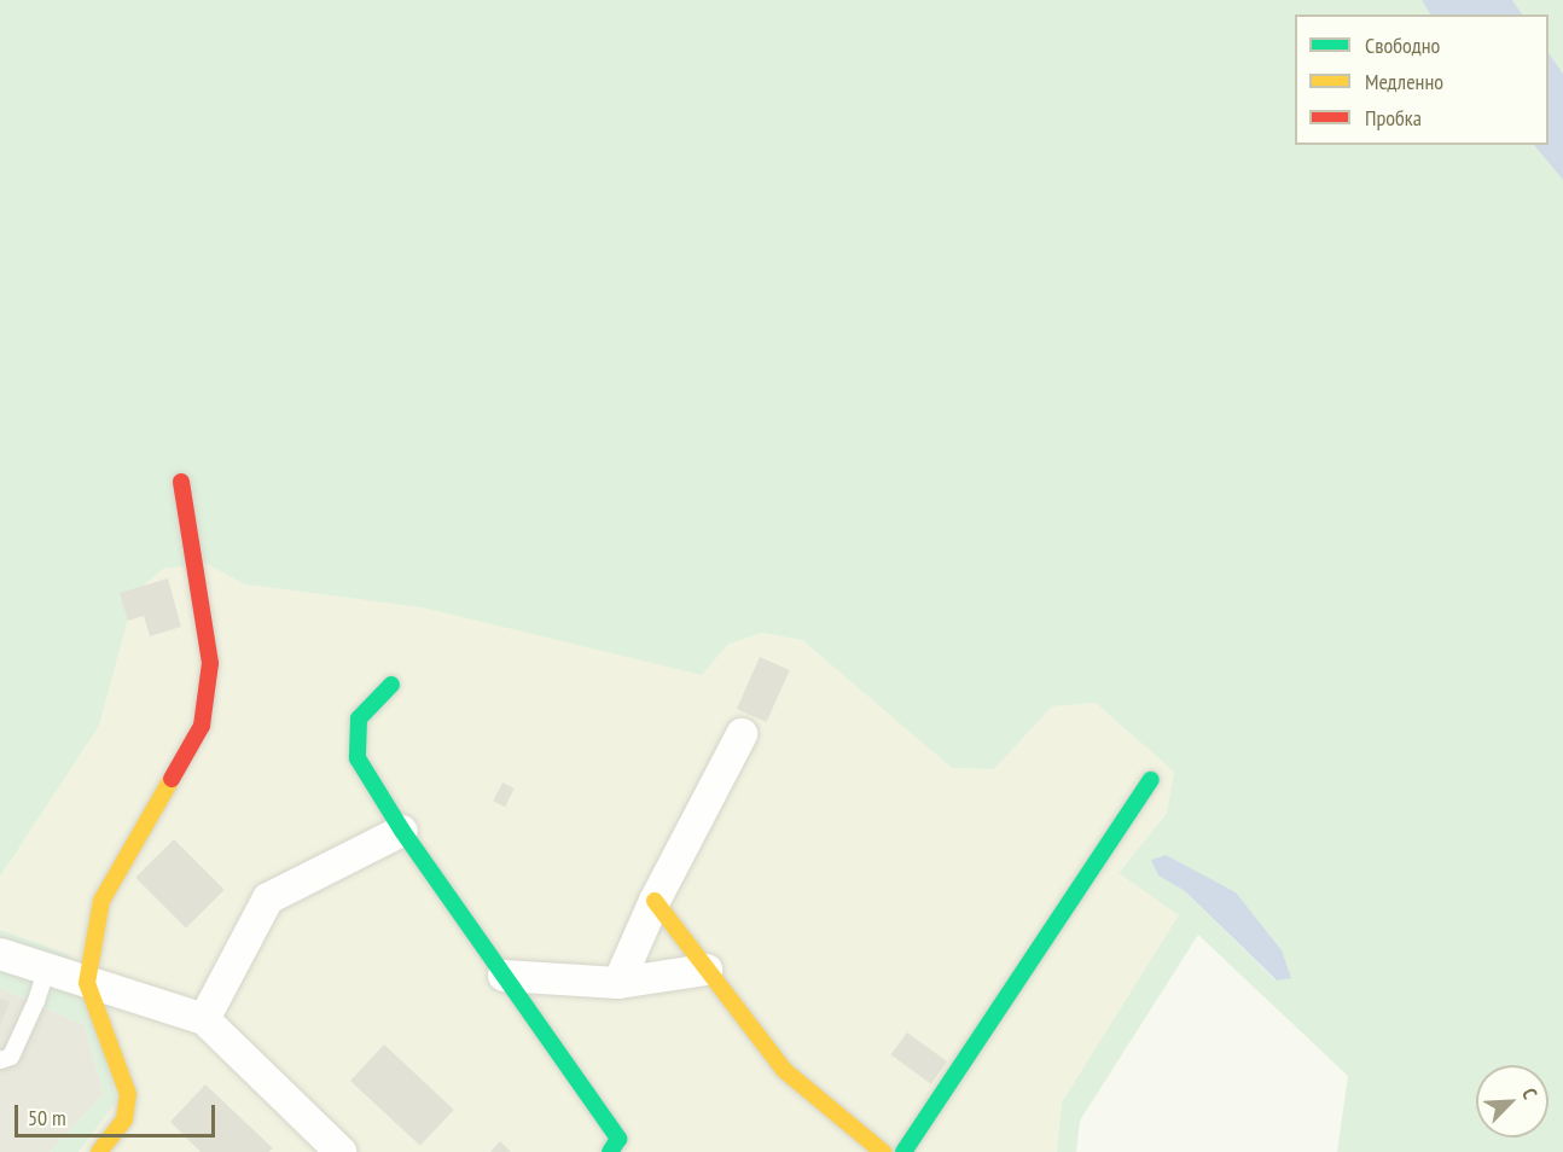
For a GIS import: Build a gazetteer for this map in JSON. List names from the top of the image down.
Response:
{
  "legend": ["Свободно", "Медленно", "Пробка"],
  "scale_bar": "50 m",
  "north": "top right"
}
